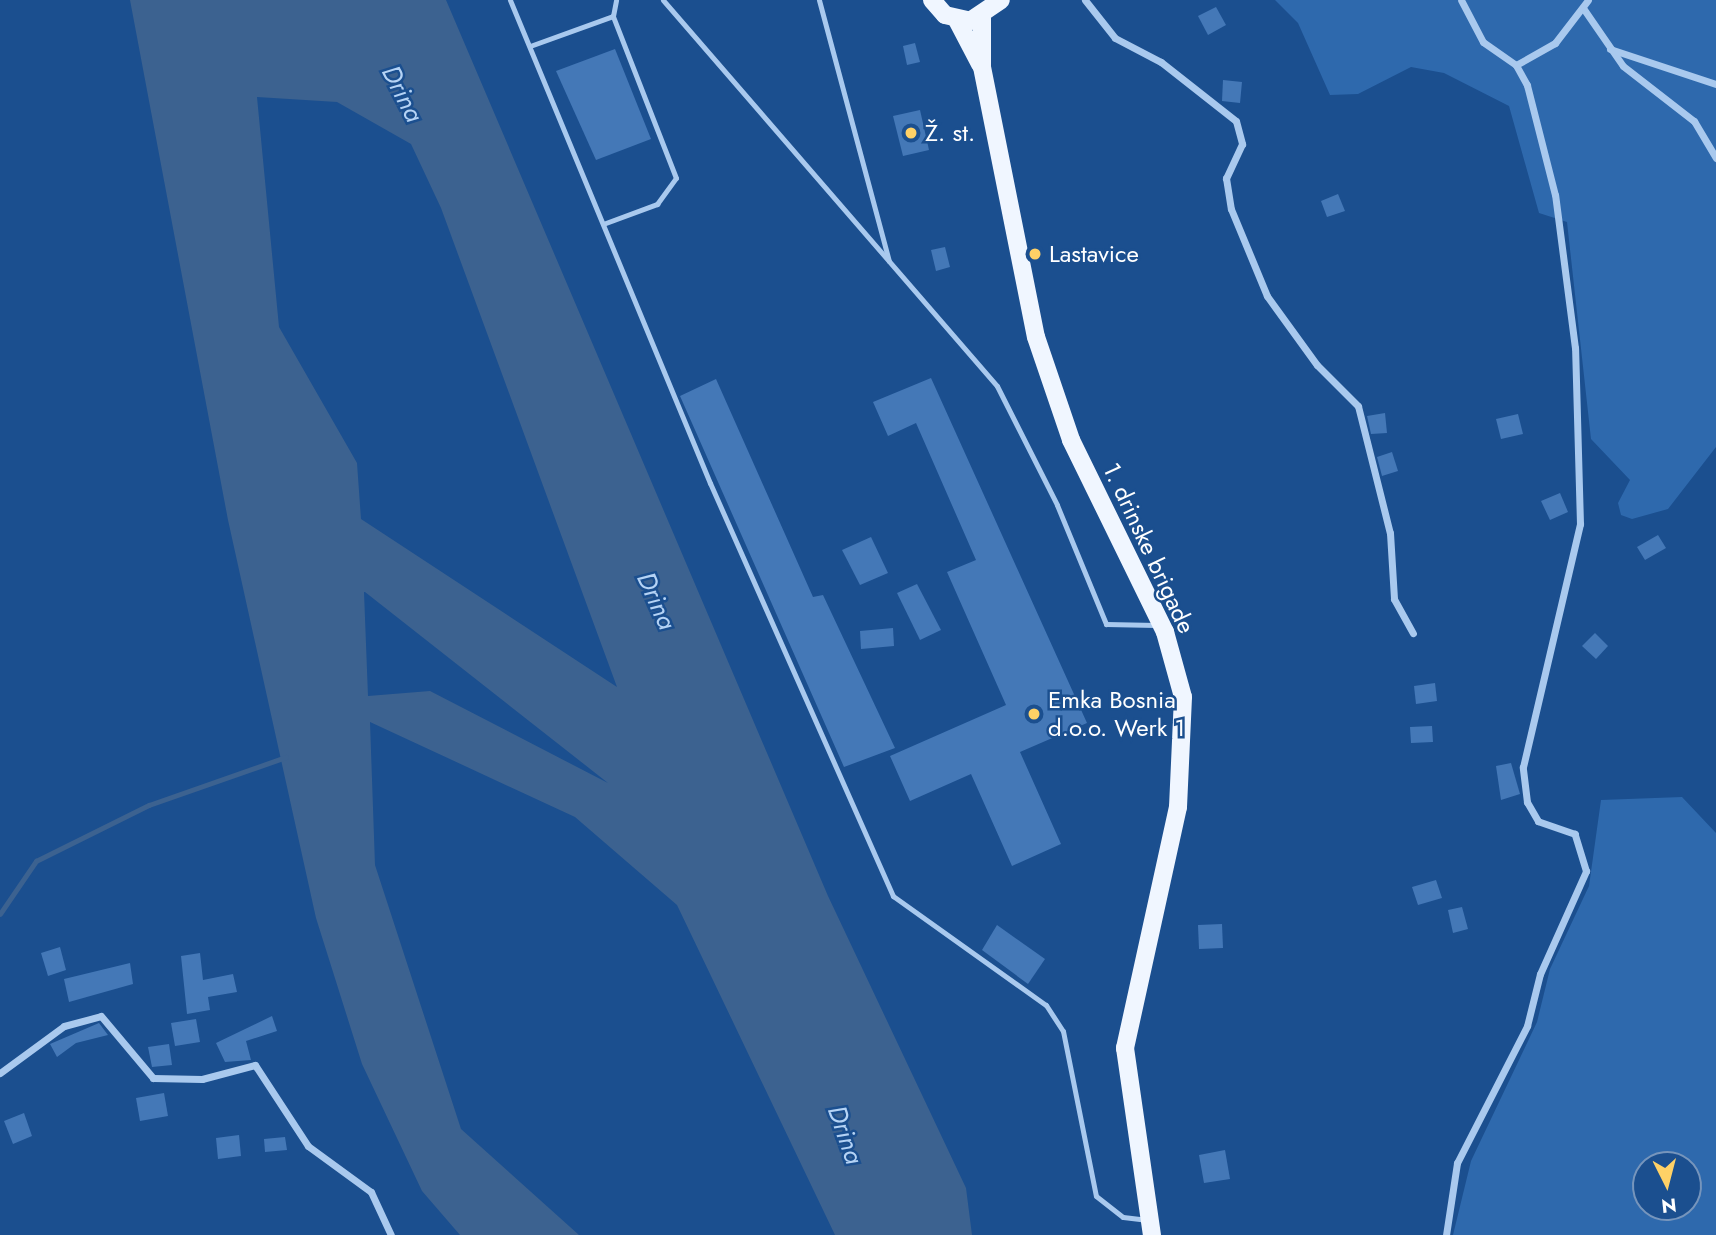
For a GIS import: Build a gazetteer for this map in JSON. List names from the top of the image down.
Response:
{
  "streets": {
    "main road": ["1. drinske brigade"]
  },
  "water": ["Drina"],
  "places": ["Ž. st.", "Lastavice", "Emka Bosnia d.o.o. Werk 1"],
  "north": "bottom"
}
